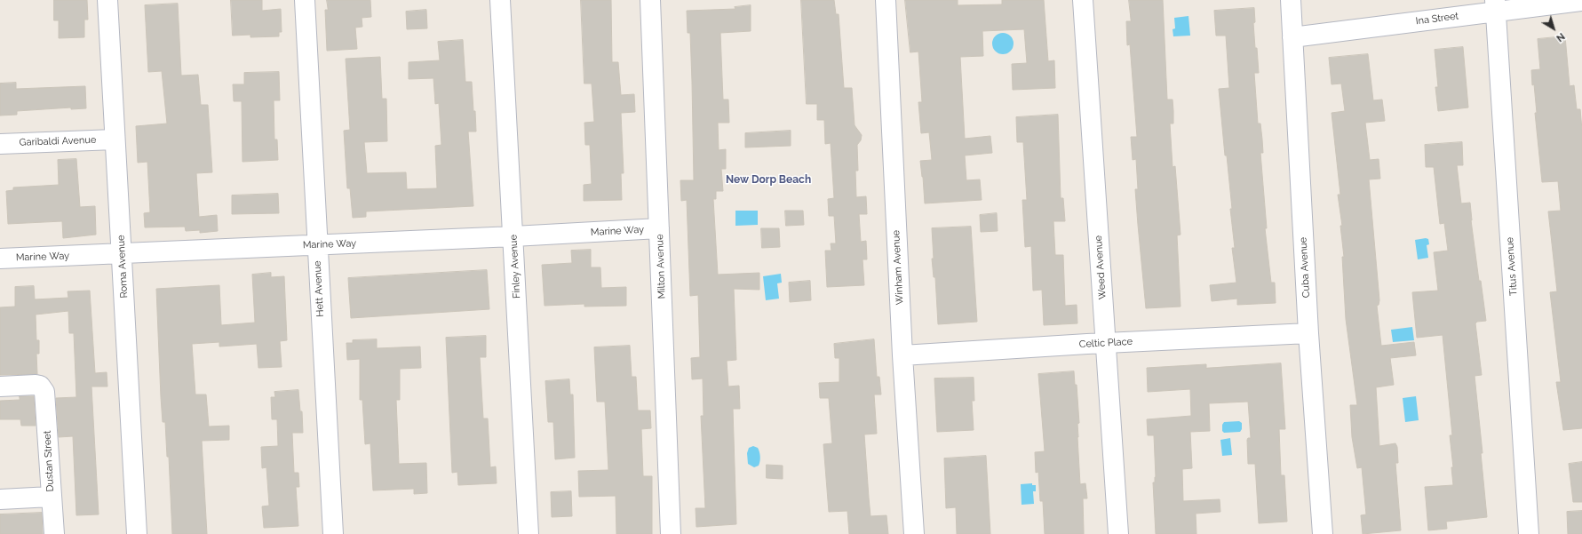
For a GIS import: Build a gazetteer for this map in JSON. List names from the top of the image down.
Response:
{
  "streets": {
    "street": [
      "Ina Street",
      "Garibaldi Avenue",
      "Marine Way",
      "Roma Avenue",
      "Finley Avenue",
      "Milton Avenue",
      "Titus Avenue",
      "Winham Avenue",
      "Weed Avenue",
      "Cuba Avenue",
      "Hett Avenue",
      "Celtic Place",
      "Dustan Street"
    ]
  },
  "crossings": [
    ["Ina Street", "Titus Avenue"],
    ["Ina Street", "Cuba Avenue"],
    ["Garibaldi Avenue", "Roma Avenue"],
    ["Marine Way", "Roma Avenue"],
    ["Marine Way", "Finley Avenue"],
    ["Marine Way", "Milton Avenue"],
    ["Marine Way", "Hett Avenue"],
    ["Winham Avenue", "Celtic Place"],
    ["Weed Avenue", "Celtic Place"],
    ["Cuba Avenue", "Celtic Place"]
  ],
  "districts": ["New Dorp Beach"],
  "north": "bottom right"
}
